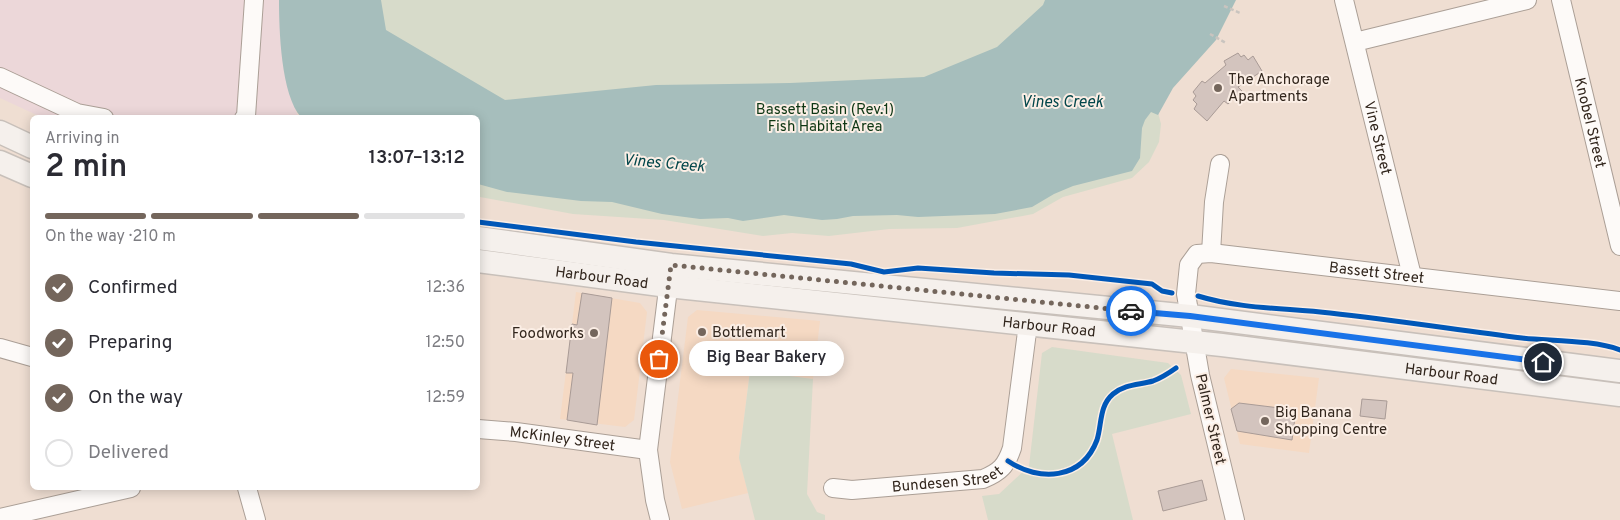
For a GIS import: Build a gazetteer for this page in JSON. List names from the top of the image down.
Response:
{
  "streets": {
    "main road": ["Harbour Road"],
    "street": [
      "Knobel Street",
      "Vine Street",
      "Bassett Street",
      "Palmer Street",
      "McKinley Street",
      "Bundesen Street"
    ]
  },
  "crossings": [
    ["Vine Street", "Bassett Street"],
    ["Harbour Road", "Palmer Street"],
    ["Harbour Road", "Bundesen Street"]
  ],
  "water": ["Vines Creek"],
  "parks": ["Bassett Basin (Rev.1) Fish Habitat Area"],
  "places": [
    "The Anchorage Apartments",
    "Bottlemart",
    "Foodworks",
    "Big Bear Bakery",
    "Big Banana Shopping Centre"
  ],
  "page": {
    "heading": ["2 min", "Arriving in", "13:07–13:12"],
    "bar": "On the way · 210 m",
    "list": [
      ["Confirmed", "12:36"],
      ["Preparing", "12:50"],
      ["On the way", "12:59"],
      "Delivered"
    ],
    "bubble": "Big Bear Bakery"
  }
}
